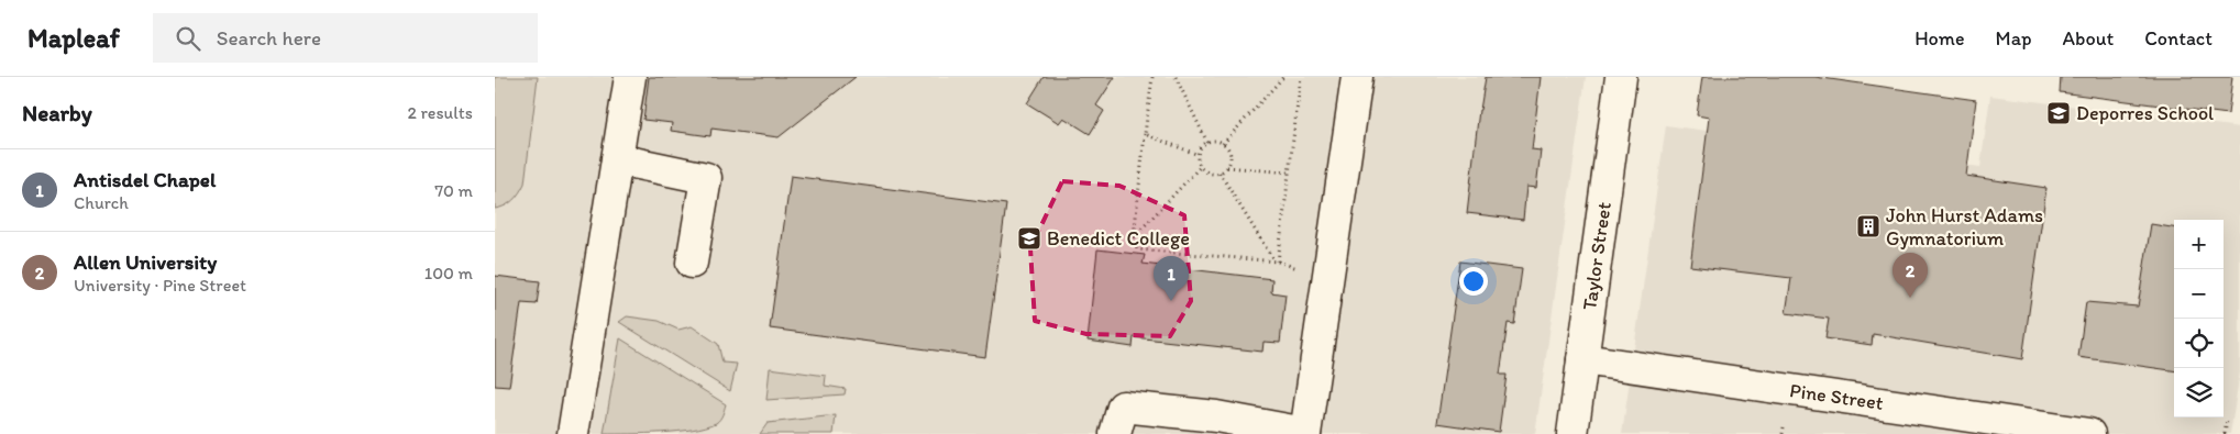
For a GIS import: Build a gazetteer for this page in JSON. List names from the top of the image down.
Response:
{
  "streets": {
    "street": ["Taylor Street", "Pine Street"]
  },
  "crossings": [
    ["Taylor Street", "Pine Street"]
  ],
  "places": {
    "school or university": ["Deporres School", "Benedict College"],
    "building": ["John Hurst Adams Gymnatorium"]
  },
  "page": {
    "header": "Mapleaf",
    "search": "Search here",
    "nav": [
      "Home",
      "Map",
      "About",
      "Contact"
    ],
    "heading": ["Nearby", "2 results"],
    "list": [
      {
        "mark": "1",
        "name": "Antisdel Chapel",
        "note": "Church",
        "value": "70 m"
      },
      {
        "mark": "2",
        "name": "Allen University",
        "note": "University · Pine Street",
        "value": "100 m"
      }
    ],
    "map_buttons": ["+", "−"],
    "pins": ["2", "1"]
  }
}
